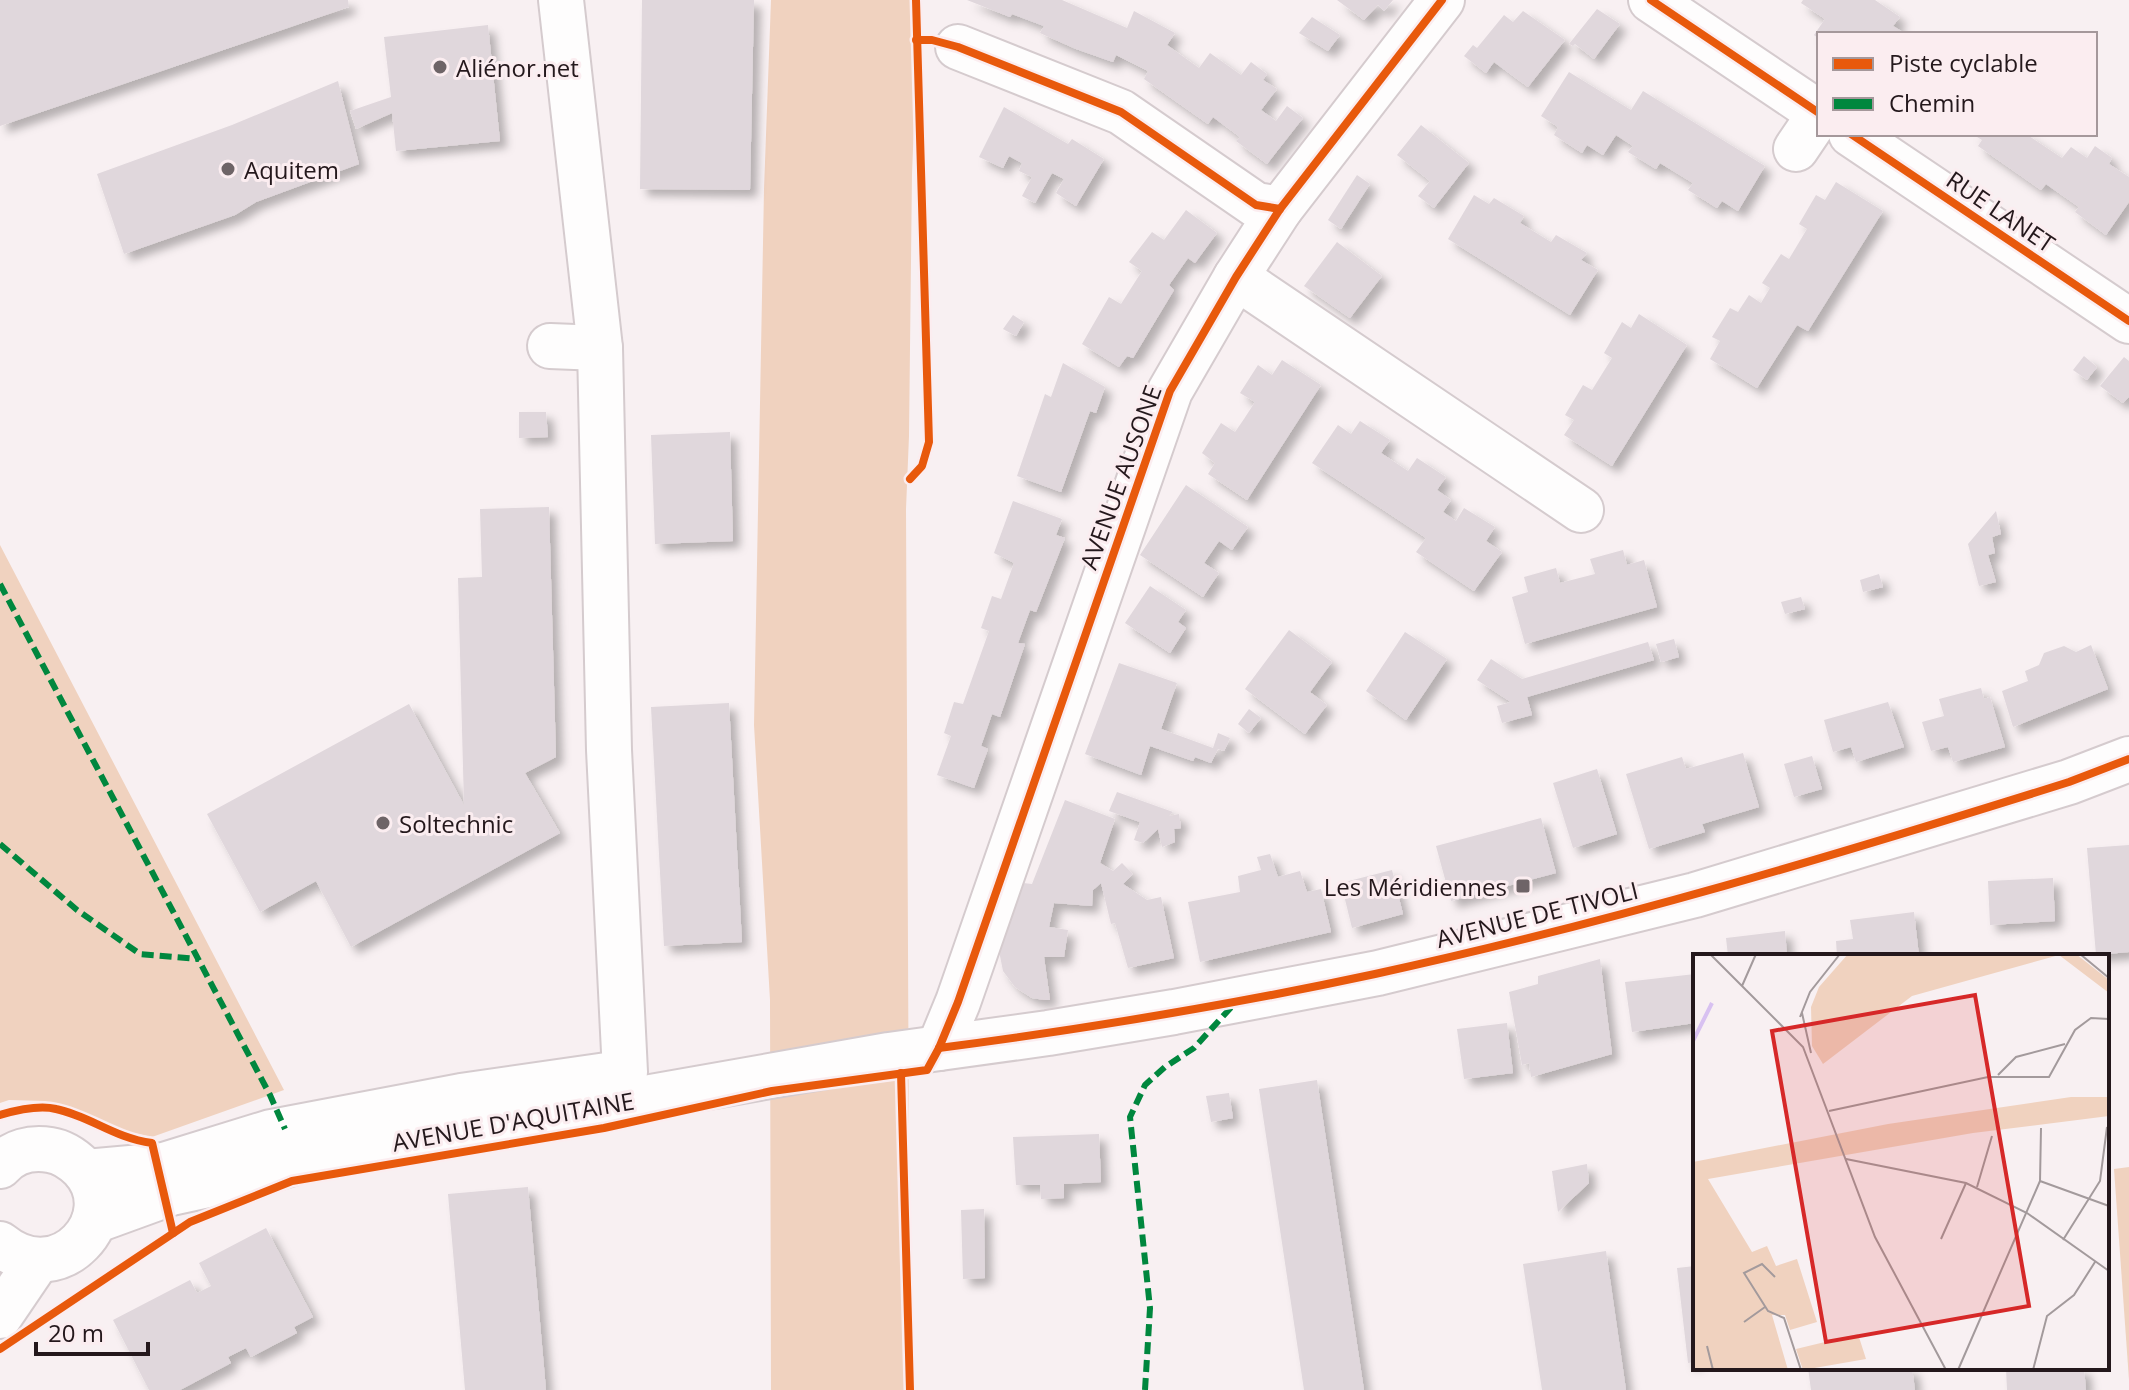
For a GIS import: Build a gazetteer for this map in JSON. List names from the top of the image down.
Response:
{
  "streets": {
    "street": [
      "RUE LANET",
      "AVENUE AUSONE",
      "AVENUE DE TIVOLI",
      "AVENUE D'AQUITAINE"
    ]
  },
  "crossings": [
    ["AVENUE AUSONE", "AVENUE DE TIVOLI"],
    ["AVENUE AUSONE", "AVENUE D'AQUITAINE"],
    ["AVENUE DE TIVOLI", "AVENUE D'AQUITAINE"]
  ],
  "places": {
    "other": ["Aliénor.net", "Aquitem", "Soltechnic"],
    "transit": ["Les Méridiennes"]
  },
  "legend": ["Piste cyclable", "Chemin"],
  "scale_bar": "20 m"
}
